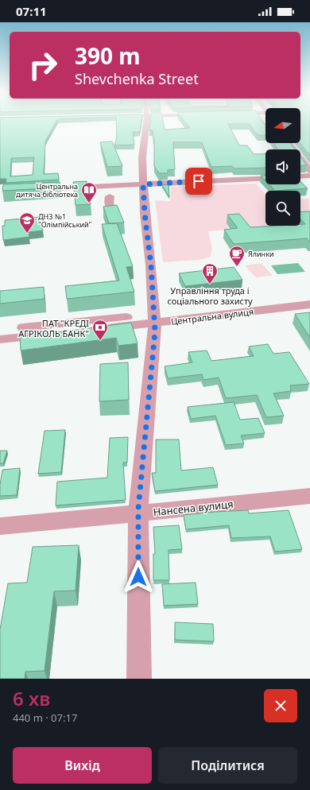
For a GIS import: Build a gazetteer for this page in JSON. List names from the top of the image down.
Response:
{
  "streets": {
    "street": ["Центральна вулиця", "Нансена вулиця"]
  },
  "places": {
    "library": ["Центральна дитяча бібліотека"],
    "school or university": ["ДНЗ №1 \"Олімпійський\""],
    "cafe": ["Ялинки"],
    "building": ["Управління труда і соціального захисту"],
    "bank": ["ПАТ \"КРЕДI АГРIКОЛЬ БАНК\""]
  },
  "north": "left",
  "page": {
    "status": "07:11",
    "turn": ["390 m", "Shevchenka Street"],
    "heading": ["6 хв", "440 m · 07:17"],
    "buttons": ["Вихід", "Поділитися"]
  }
}
